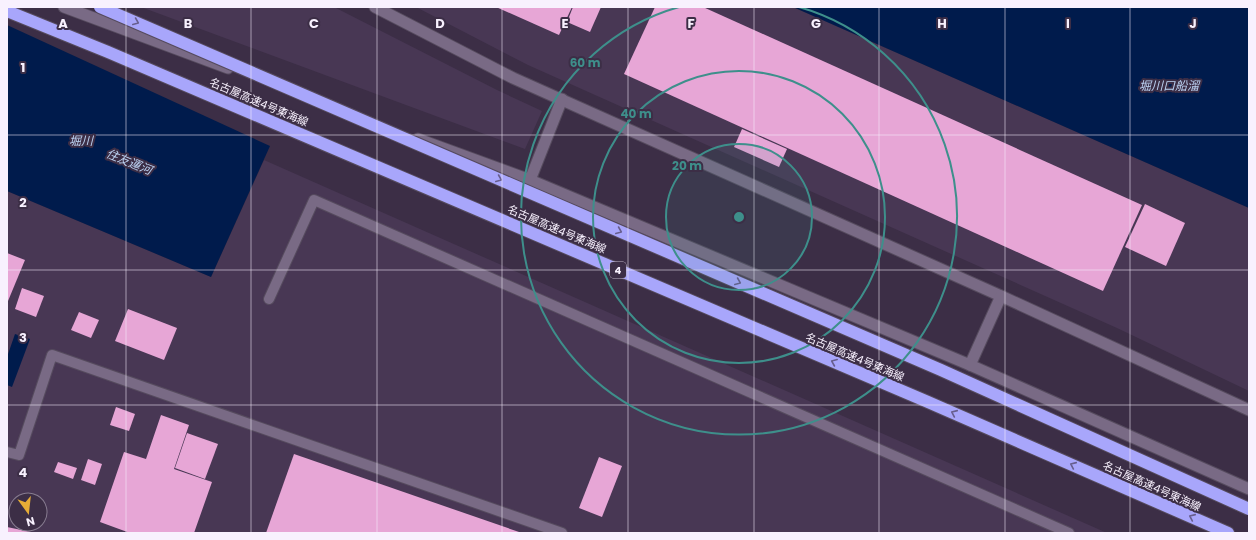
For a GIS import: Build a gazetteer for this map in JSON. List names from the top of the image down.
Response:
{
  "streets": {
    "highway": ["名古屋高速4号東海線", "4"]
  },
  "water": ["堀川口船溜", "堀川", "住友運河"],
  "north": "bottom",
  "grid": {
    "columns": [
      "A",
      "B",
      "C",
      "D",
      "E",
      "F",
      "G",
      "H",
      "I",
      "J"
    ],
    "rows": [
      "1",
      "2",
      "3",
      "4"
    ]
  },
  "rings": ["60 m", "40 m", "20 m"]
}
